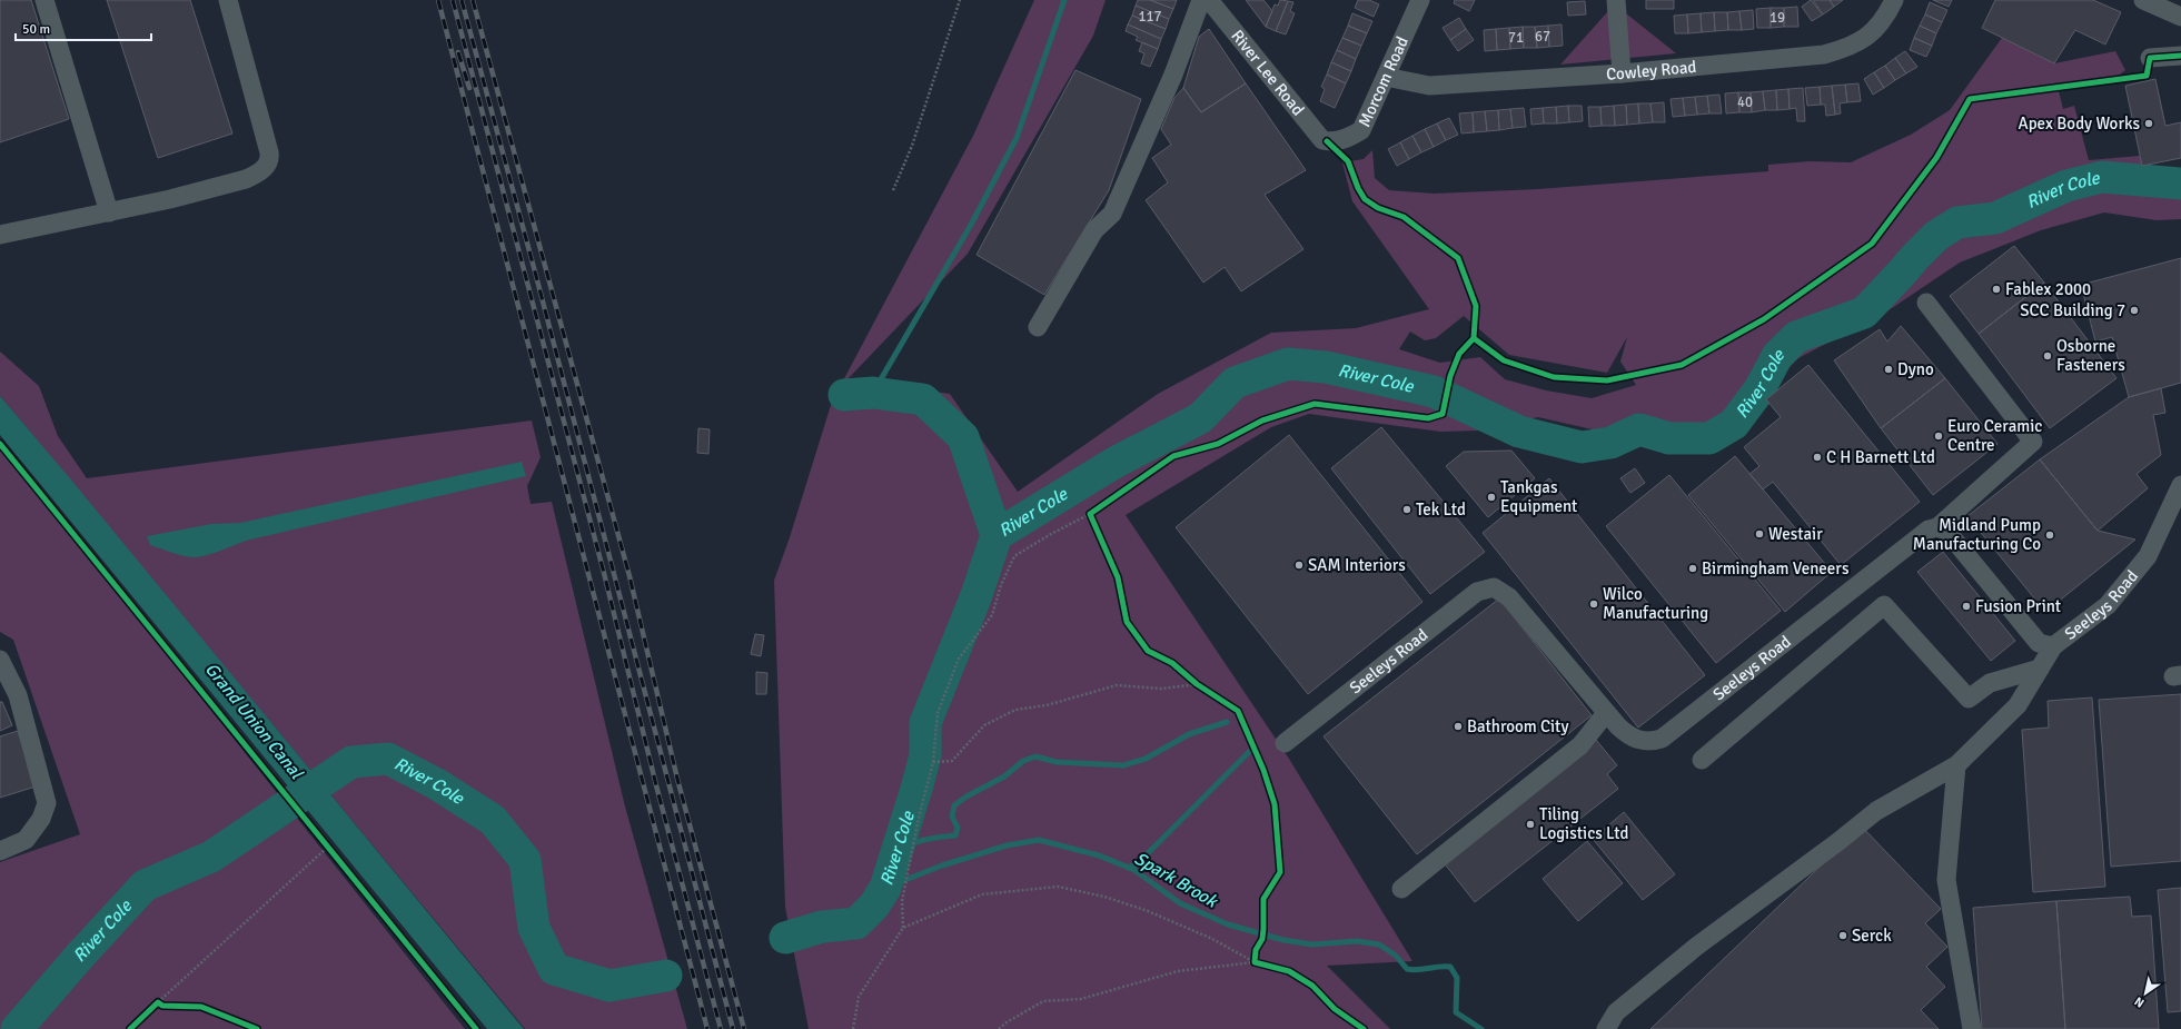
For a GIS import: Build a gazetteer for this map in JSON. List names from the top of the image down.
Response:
{
  "streets": {
    "street": [
      "Cowley Road",
      "River Lee Road",
      "Morcom Road",
      "Seeleys Road"
    ]
  },
  "crossings": [
    ["Cowley Road", "Morcom Road"],
    ["River Lee Road", "Morcom Road"]
  ],
  "water": ["River Cole", "Grand Union Canal", "Spark Brook"],
  "places": [
    "Apex Body Works",
    "Fablex 2000",
    "SCC Building 7",
    "Osborne Fasteners",
    "Dyno",
    "Euro Ceramic Centre",
    "C H Barnett Ltd",
    "Tankgas Equipment",
    "Tek Ltd",
    "Westair",
    "Midland Pump Manufacturing Co",
    "SAM Interiors",
    "Birmingham Veneers",
    "Wilco Manufacturing",
    "Fusion Print",
    "Bathroom City",
    "Tiling Logistics Ltd",
    "Serck"
  ],
  "house_numbers": [
    "117",
    "19",
    "67",
    "71",
    "40"
  ],
  "scale_bar": "50 m",
  "north": "bottom left"
}
